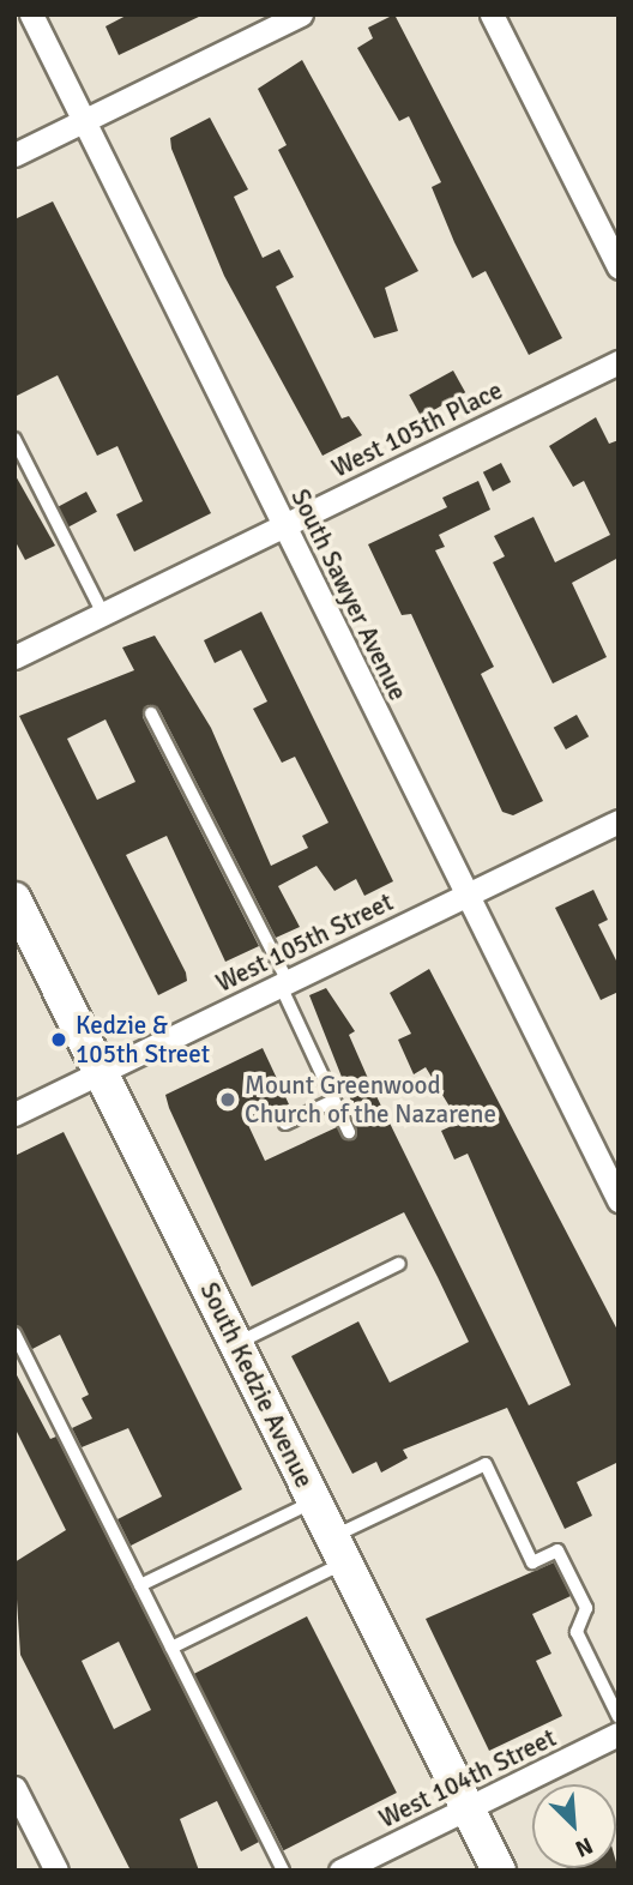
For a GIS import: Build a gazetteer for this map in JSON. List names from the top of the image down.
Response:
{
  "streets": {
    "main road": ["South Kedzie Avenue"],
    "street": [
      "West 105th Place",
      "South Sawyer Avenue",
      "West 105th Street",
      "West 104th Street"
    ]
  },
  "crossings": [
    ["West 105th Place", "South Sawyer Avenue"],
    ["South Sawyer Avenue", "West 105th Street"],
    ["West 105th Street", "South Kedzie Avenue"],
    ["South Kedzie Avenue", "West 104th Street"]
  ],
  "places": ["Kedzie & 105th Street", "Mount Greenwood Church of the Nazarene"],
  "north": "bottom right"
}
